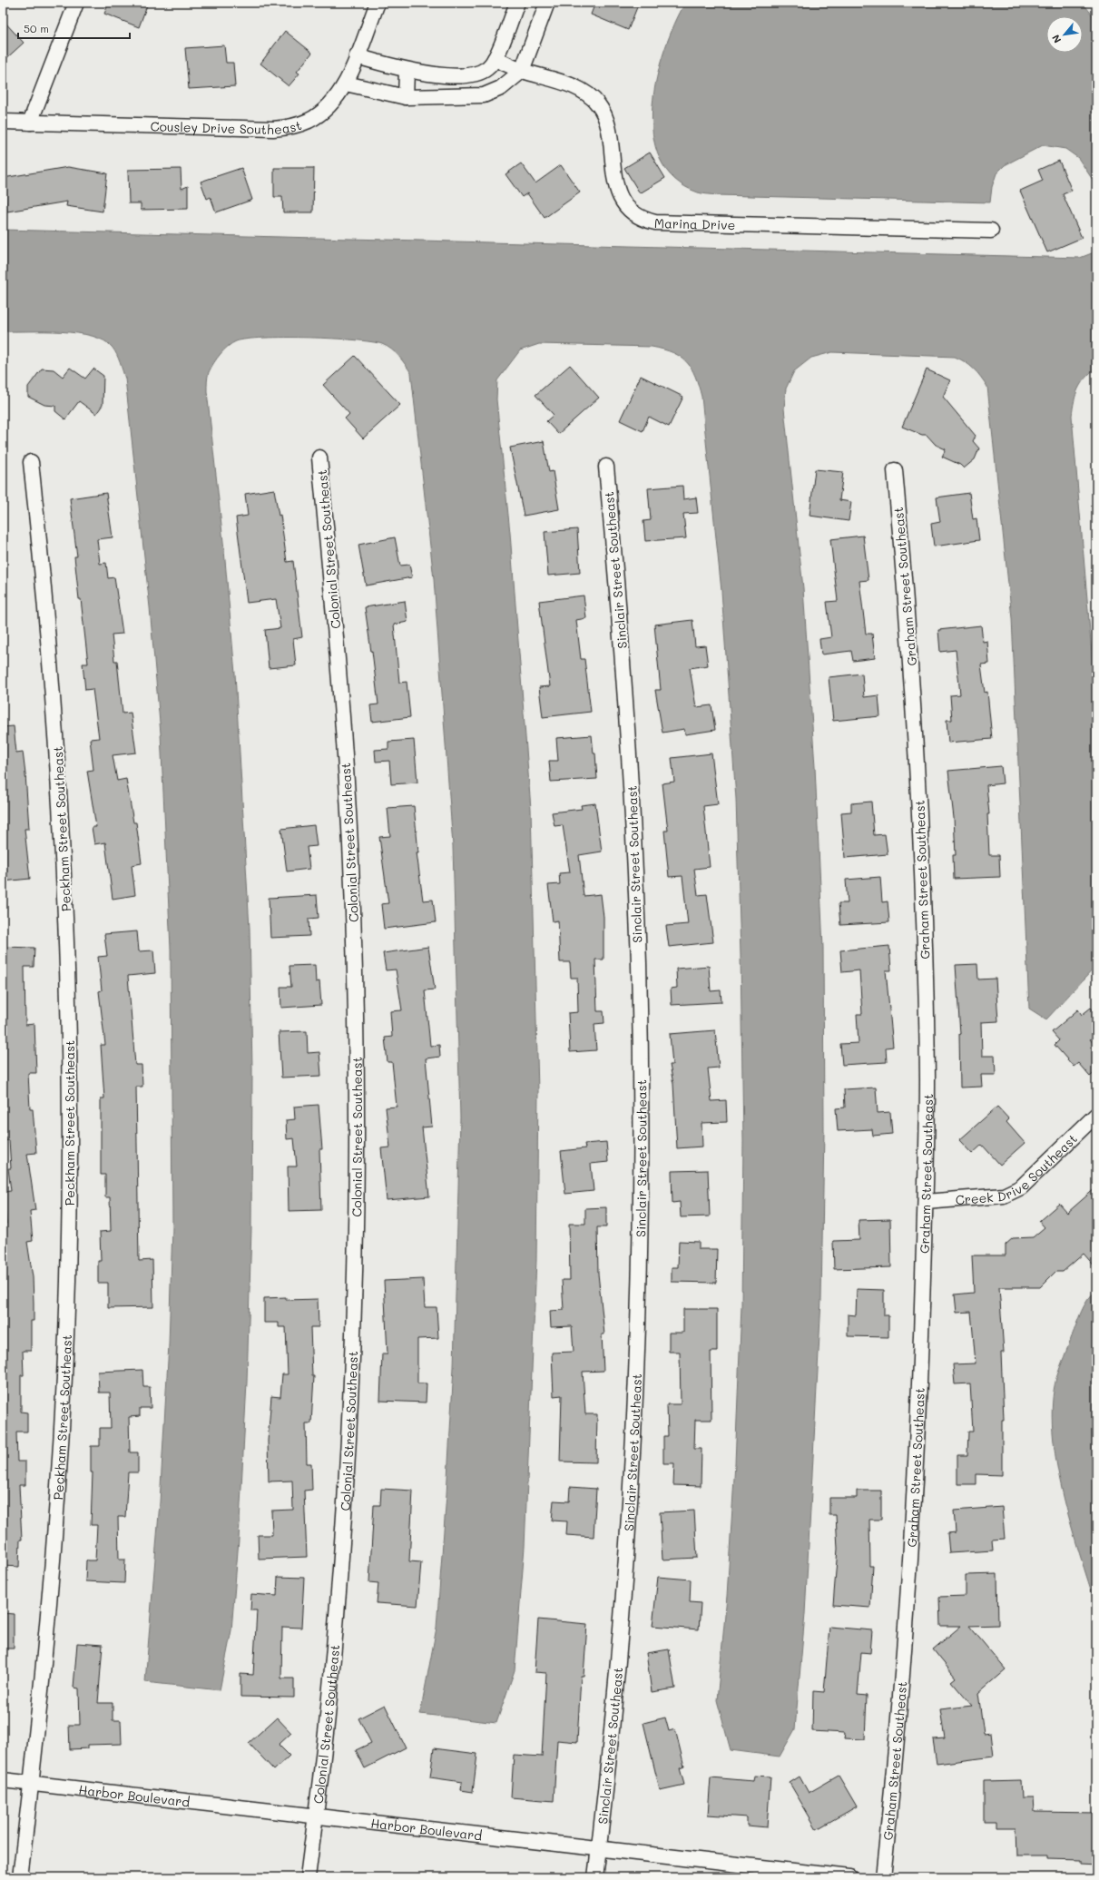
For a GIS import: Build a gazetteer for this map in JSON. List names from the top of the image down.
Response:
{
  "streets": {
    "street": [
      "Cousley Drive Southeast",
      "Marina Drive",
      "Colonial Street Southeast",
      "Sinclair Street Southeast",
      "Graham Street Southeast",
      "Peckham Street Southeast",
      "Creek Drive Southeast",
      "Harbor Boulevard"
    ]
  },
  "crossings": [
    ["Colonial Street Southeast", "Harbor Boulevard"],
    ["Sinclair Street Southeast", "Harbor Boulevard"],
    ["Graham Street Southeast", "Creek Drive Southeast"],
    ["Peckham Street Southeast", "Harbor Boulevard"]
  ],
  "scale_bar": "50 m",
  "north": "bottom left"
}
